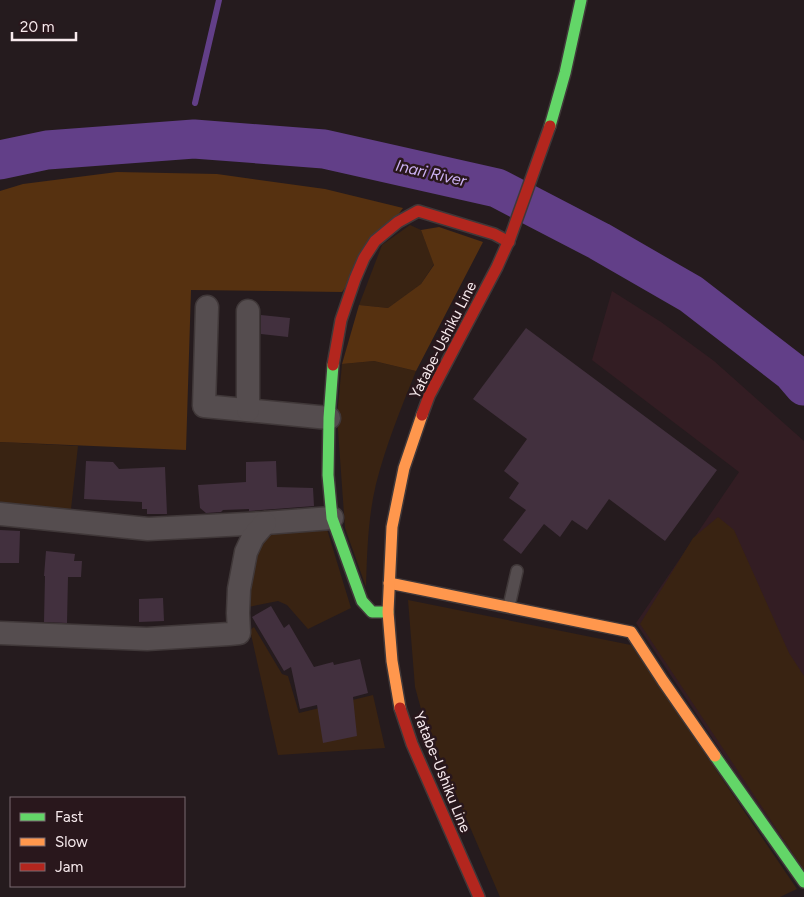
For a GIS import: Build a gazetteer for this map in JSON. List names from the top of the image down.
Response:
{
  "streets": {
    "street": ["Yatabe-Ushiku Line"]
  },
  "water": ["Inari River"],
  "legend": ["Fast", "Slow", "Jam"],
  "scale_bar": "20 m"
}
